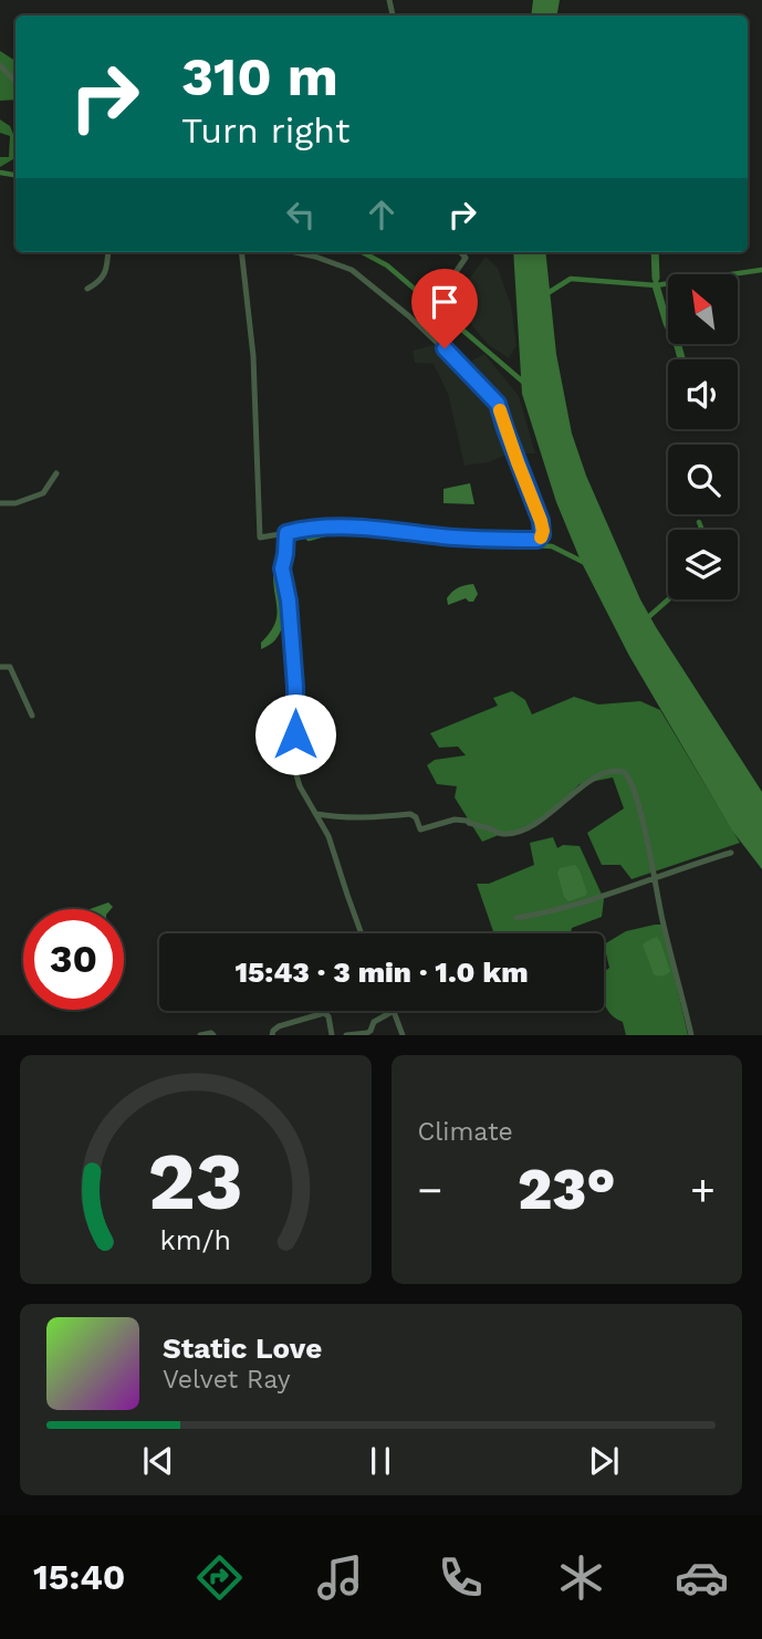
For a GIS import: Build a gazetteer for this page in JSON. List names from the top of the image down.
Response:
{
  "north": "top left",
  "page": {
    "turn": ["310 m", "Turn right"],
    "limit": "30",
    "trip": "15:43 · 3 min · 1.0 km",
    "tile": "Climate",
    "heat": ["−", "23°", "+"],
    "song": ["Static Love", "Velvet Ray"],
    "tabs": "15:40",
    "gauge": ["23", "km/h"]
  }
}
